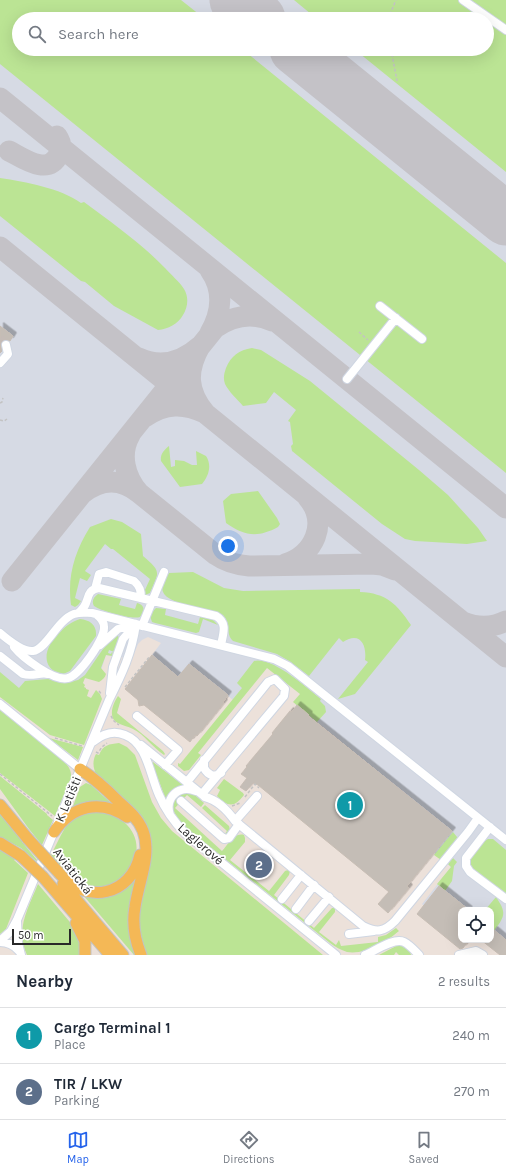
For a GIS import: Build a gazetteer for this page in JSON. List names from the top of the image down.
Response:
{
  "streets": {
    "main road": ["Aviatická"],
    "street": ["K Letišti", "Laglerové"]
  },
  "scale_bar": "50 m",
  "page": {
    "search": "Search here",
    "pins": ["1", "2"],
    "scale": "50 m",
    "heading": ["Nearby", "2 results"],
    "list": [
      {
        "mark": "1",
        "name": "Cargo Terminal 1",
        "note": "Place",
        "value": "240 m"
      },
      {
        "mark": "2",
        "name": "TIR / LKW",
        "note": "Parking",
        "value": "270 m"
      }
    ],
    "nav": ["Map", "Directions", "Saved"]
  }
}
